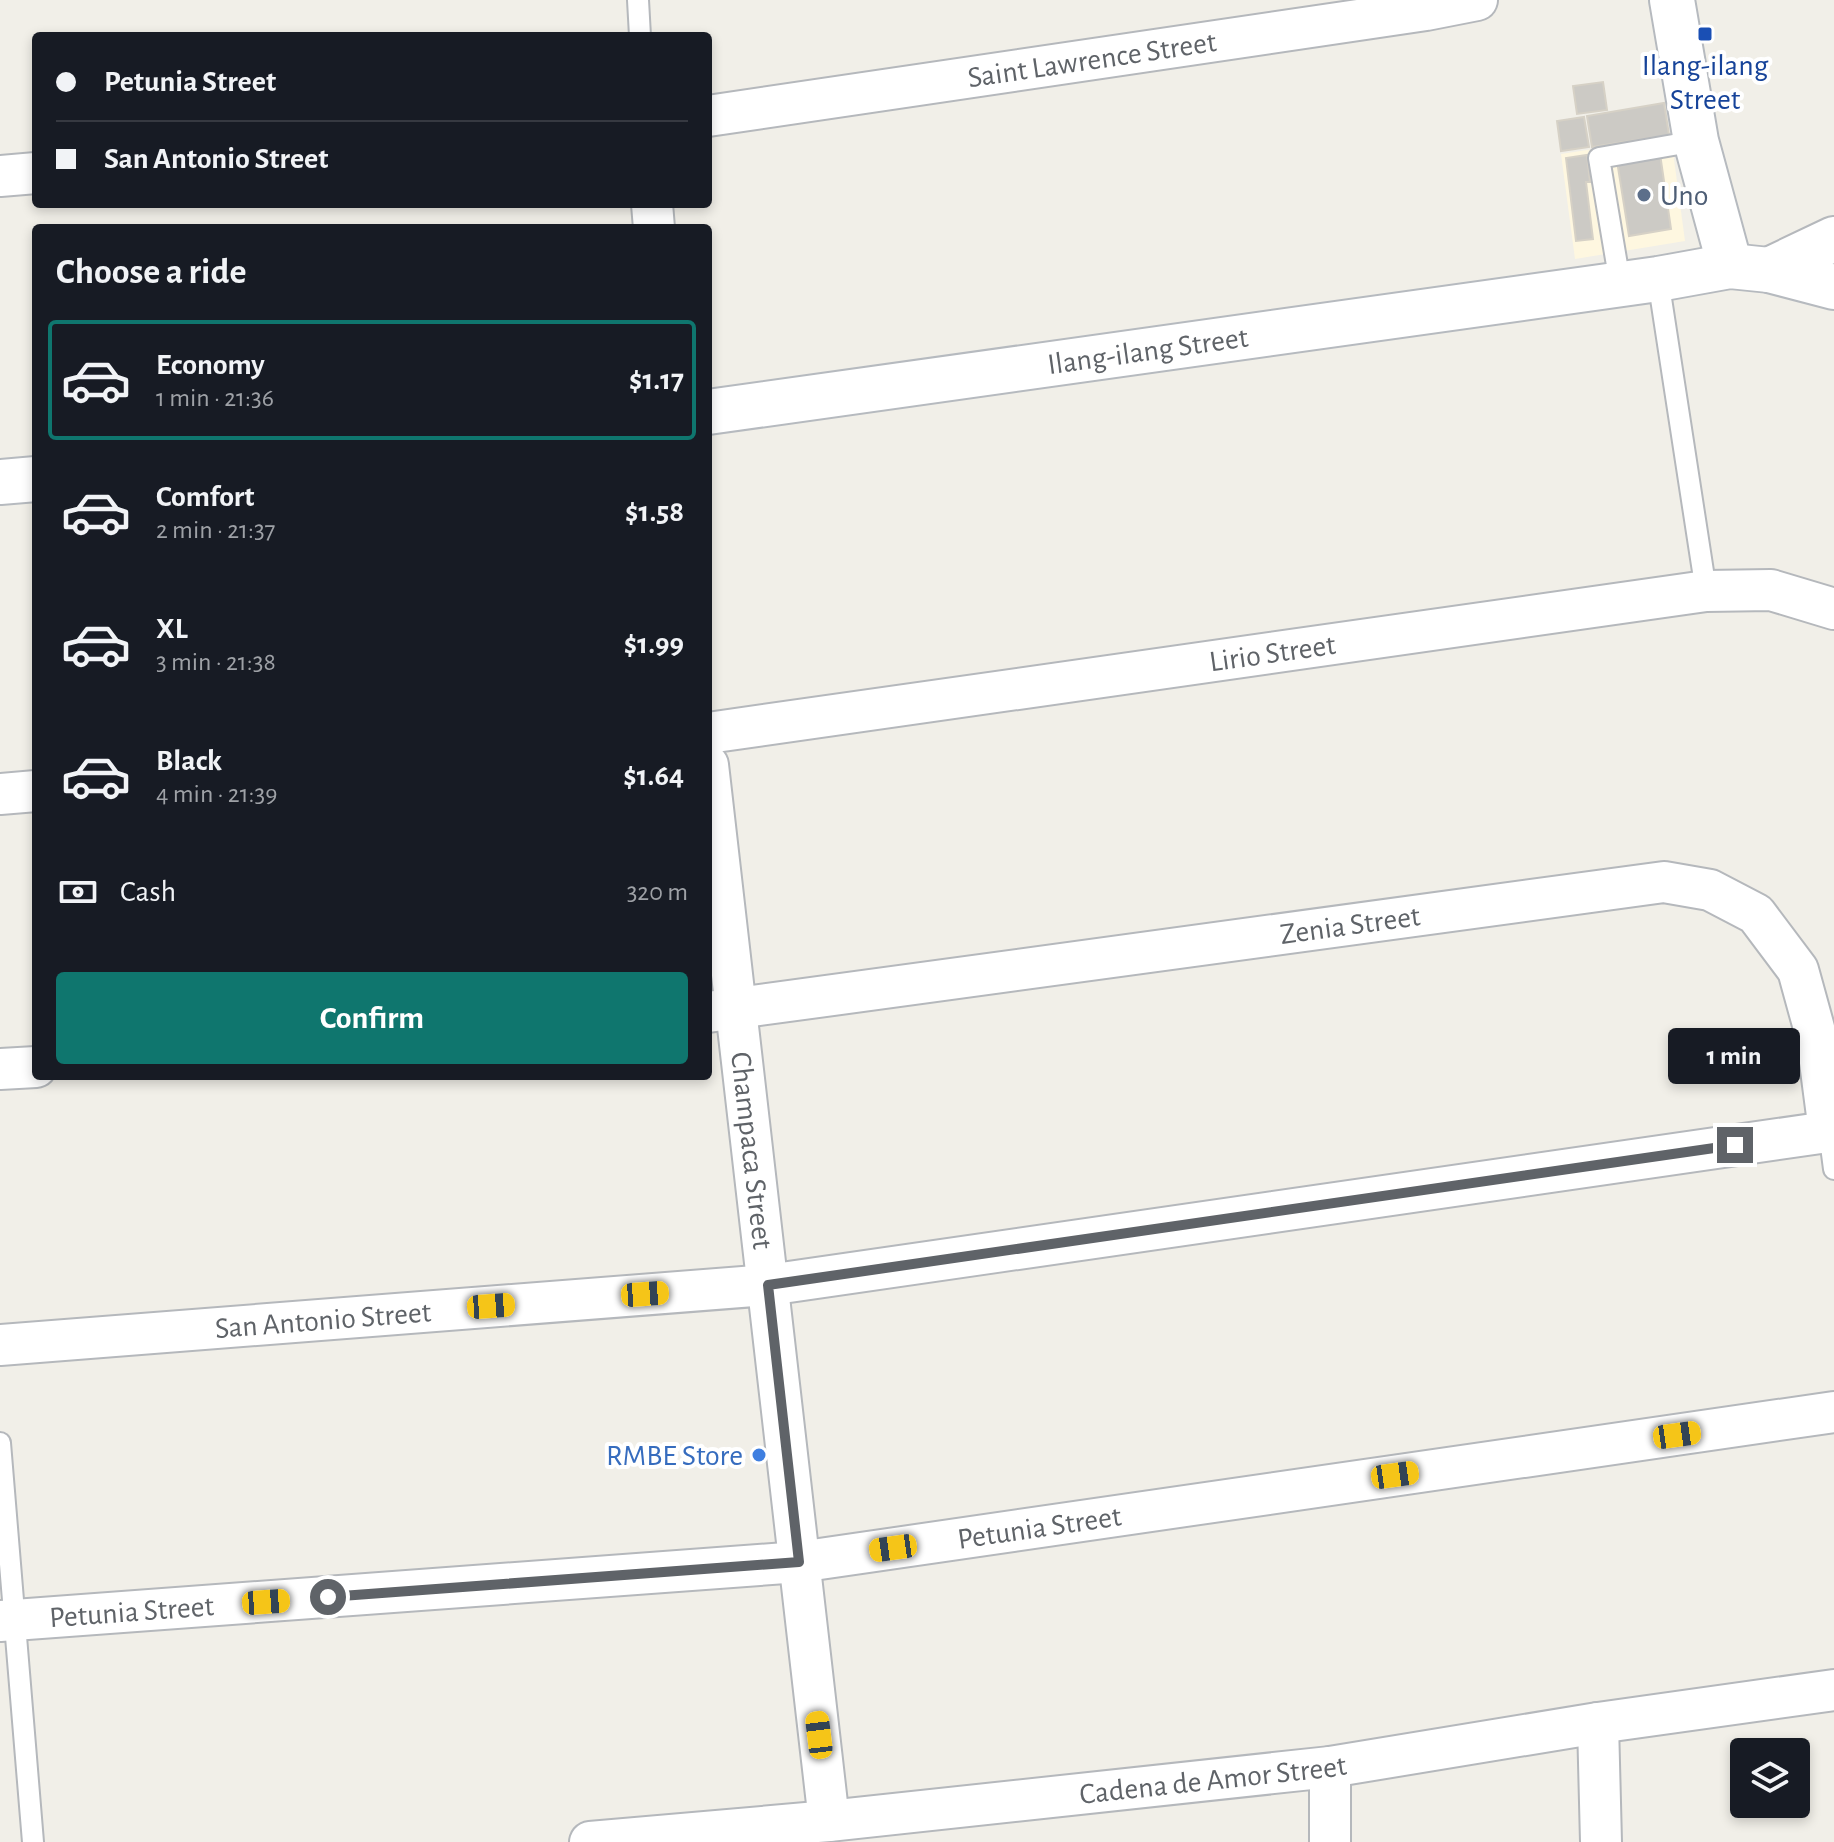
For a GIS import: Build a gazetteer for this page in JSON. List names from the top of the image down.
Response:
{
  "streets": {
    "main road": ["Ilang-ilang Street"],
    "street": [
      "Saint Lawrence Street",
      "Lirio Street",
      "Zenia Street",
      "Champaca Street",
      "San Antonio Street",
      "Petunia Street",
      "Cadena de Amor Street"
    ]
  },
  "crossings": [
    ["Zenia Street", "Champaca Street"],
    ["Zenia Street", "San Antonio Street"],
    ["Champaca Street", "San Antonio Street"],
    ["Champaca Street", "Petunia Street"],
    ["Champaca Street", "Cadena de Amor Street"]
  ],
  "places": {
    "transit": ["Ilang-ilang Street"],
    "other": ["Uno", "RMBE Store"]
  },
  "page": {
    "banner": ["Petunia Street", "San Antonio Street"],
    "heading": "Choose a ride",
    "list": [
      {
        "name": "Economy",
        "note": "1 min · 21:36",
        "value": "$1.17"
      },
      {
        "name": "Comfort",
        "note": "2 min · 21:37",
        "value": "$1.58"
      },
      {
        "name": "XL",
        "note": "3 min · 21:38",
        "value": "$1.99"
      },
      {
        "name": "Black",
        "note": "4 min · 21:39",
        "value": "$1.64"
      }
    ],
    "pay": ["Cash", "320 m"],
    "buttons": "Confirm",
    "bubble": "1 min"
  }
}
